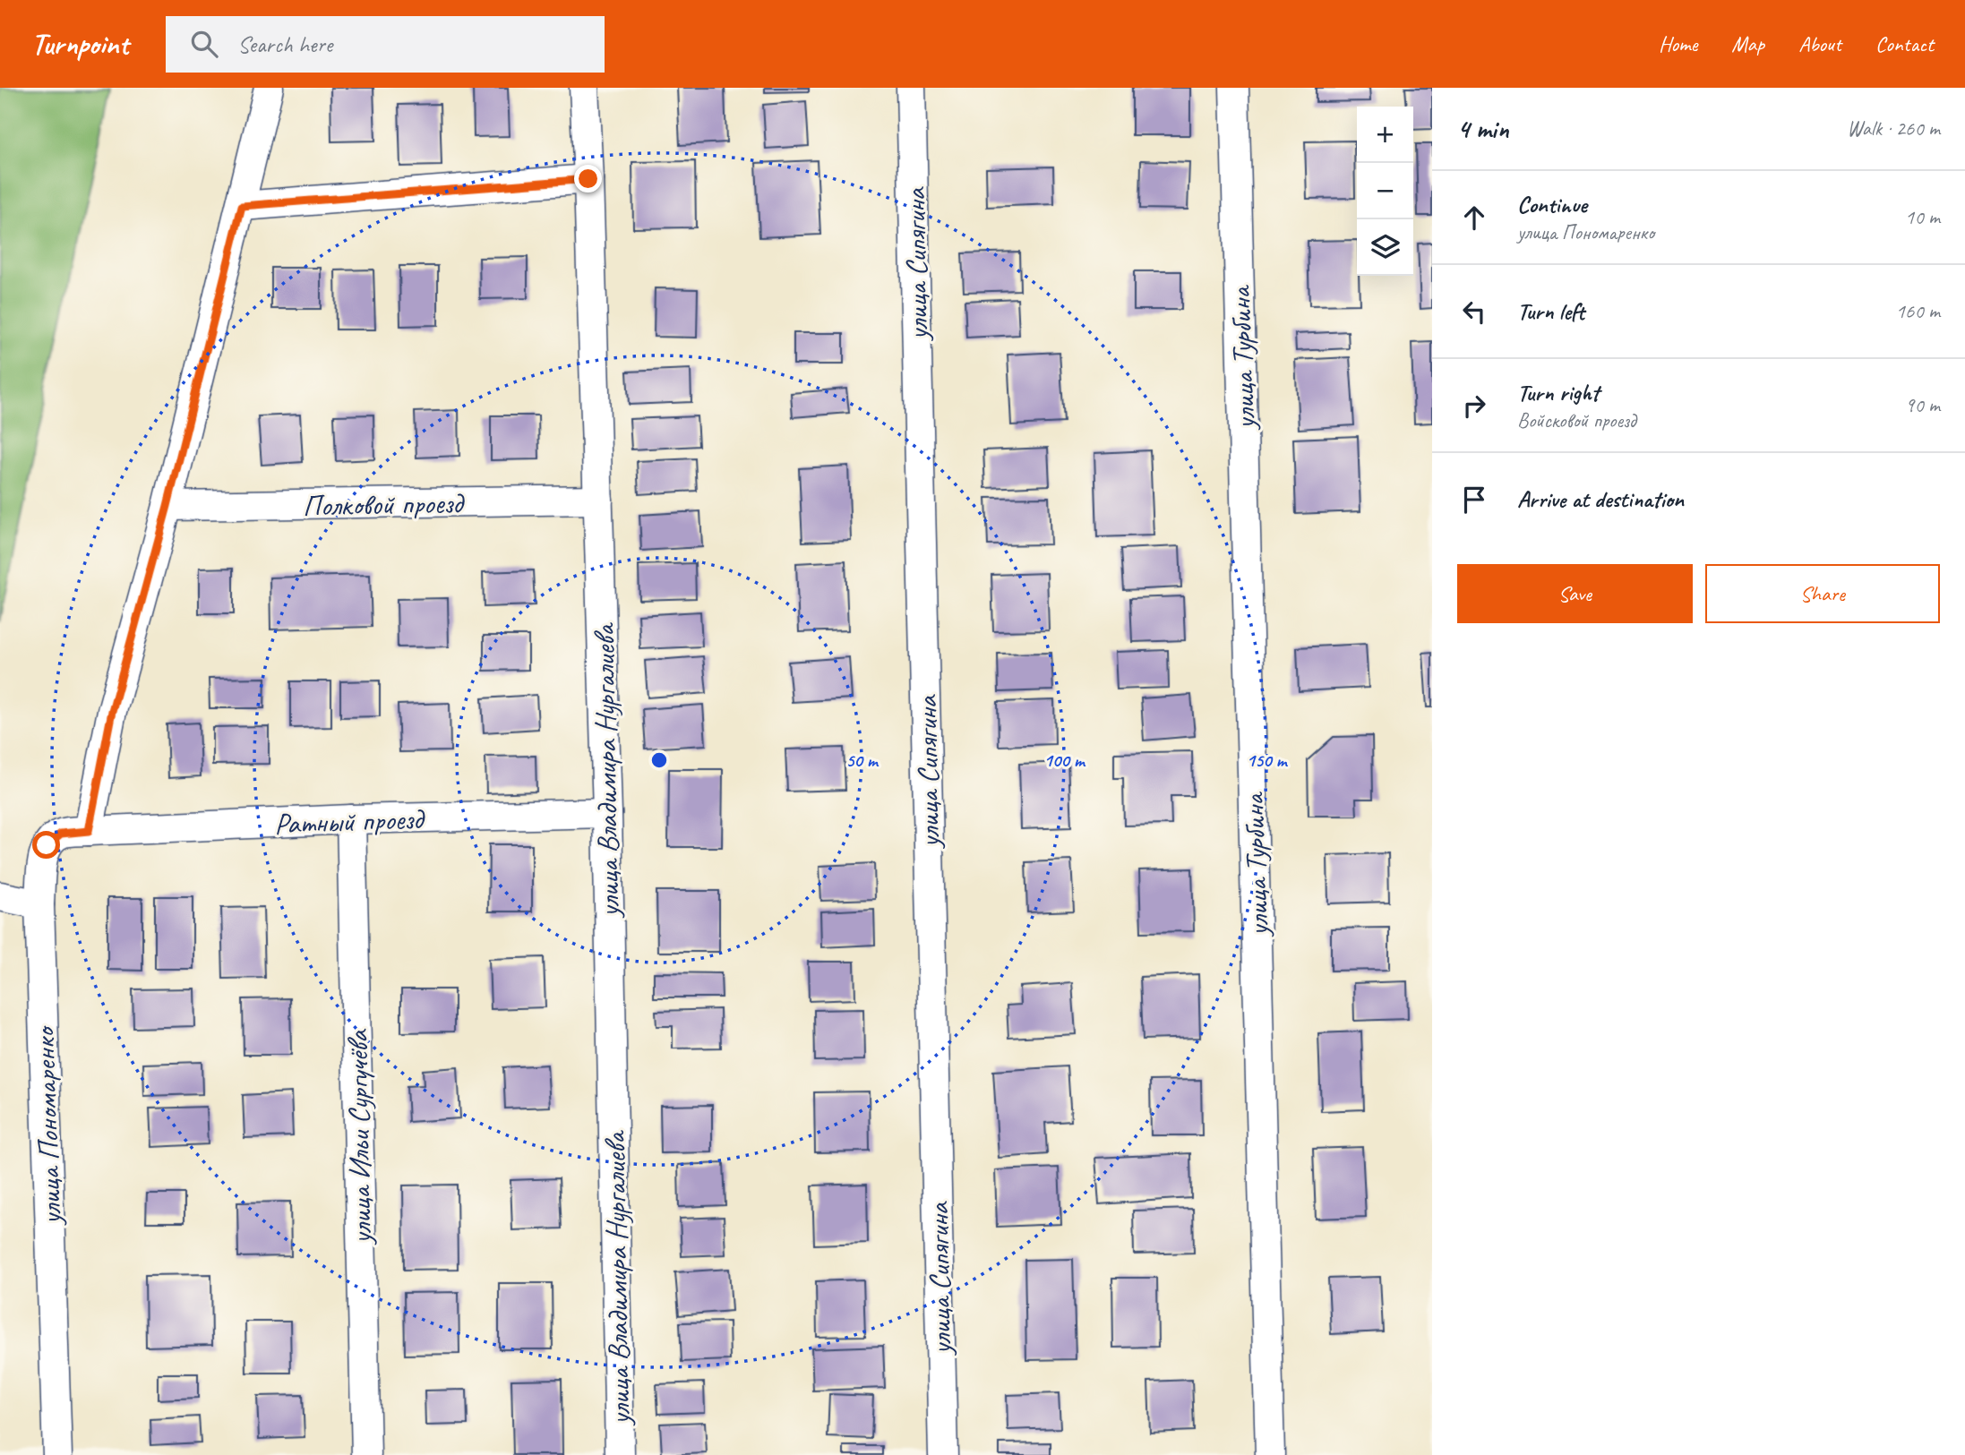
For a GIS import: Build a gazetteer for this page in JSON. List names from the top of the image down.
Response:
{
  "streets": {
    "street": [
      "улица Сипягина",
      "улица Турбина",
      "Полковой проезд",
      "улица Владимира Нургалиева",
      "Ратный проезд",
      "улица Пономаренко",
      "улица Ильи Сургучёва"
    ]
  },
  "crossings": [
    ["Полковой проезд", "улица Владимира Нургалиева"],
    ["улица Владимира Нургалиева", "Ратный проезд"],
    ["Ратный проезд", "улица Пономаренко"],
    ["Ратный проезд", "улица Ильи Сургучёва"]
  ],
  "page": {
    "header": "Turnpoint",
    "search": "Search here",
    "nav": [
      "Home",
      "Map",
      "About",
      "Contact"
    ],
    "heading": ["4 min", "Walk · 260 m"],
    "map_buttons": ["+", "−"],
    "list": [
      ["Continue", "улица Пономаренко", "10 m"],
      ["Turn left", "160 m"],
      ["Turn right", "Войсковой проезд", "90 m"],
      "Arrive at destination"
    ],
    "buttons": ["Save", "Share"]
  },
  "rings": ["50 m", "100 m", "150 m"]
}
